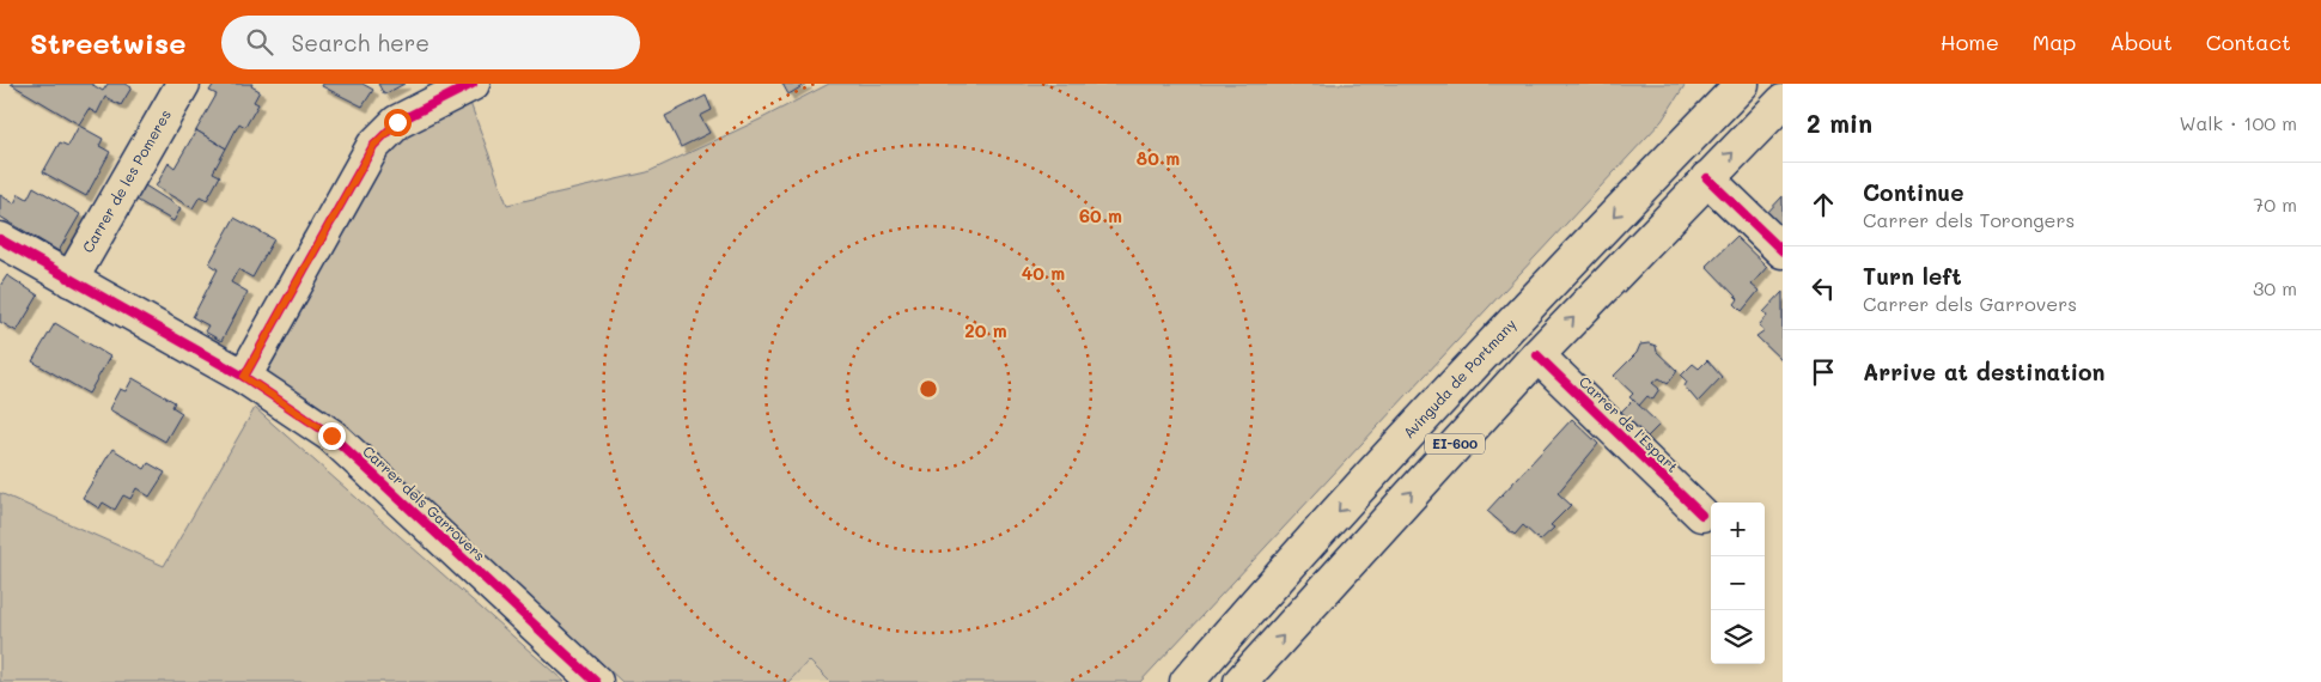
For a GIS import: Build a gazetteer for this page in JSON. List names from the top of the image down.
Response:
{
  "streets": {
    "street": [
      "Carrer de les Pomeres",
      "Avinguda de Portmany",
      "Carrer de l'Espart",
      "EI-600",
      "Carrer dels Garrovers"
    ]
  },
  "crossings": [
    ["Carrer de les Pomeres", "Carrer dels Garrovers"],
    ["Carrer de l'Espart", "EI-600"]
  ],
  "page": {
    "header": "Streetwise",
    "search": "Search here",
    "nav": [
      "Home",
      "Map",
      "About",
      "Contact"
    ],
    "heading": ["2 min", "Walk · 100 m"],
    "list": [
      ["Continue", "Carrer dels Torongers", "70 m"],
      ["Turn left", "Carrer dels Garrovers", "30 m"],
      "Arrive at destination"
    ],
    "map_buttons": ["+", "−"]
  },
  "rings": [
    "80 m",
    "60 m",
    "40 m",
    "20 m"
  ]
}
